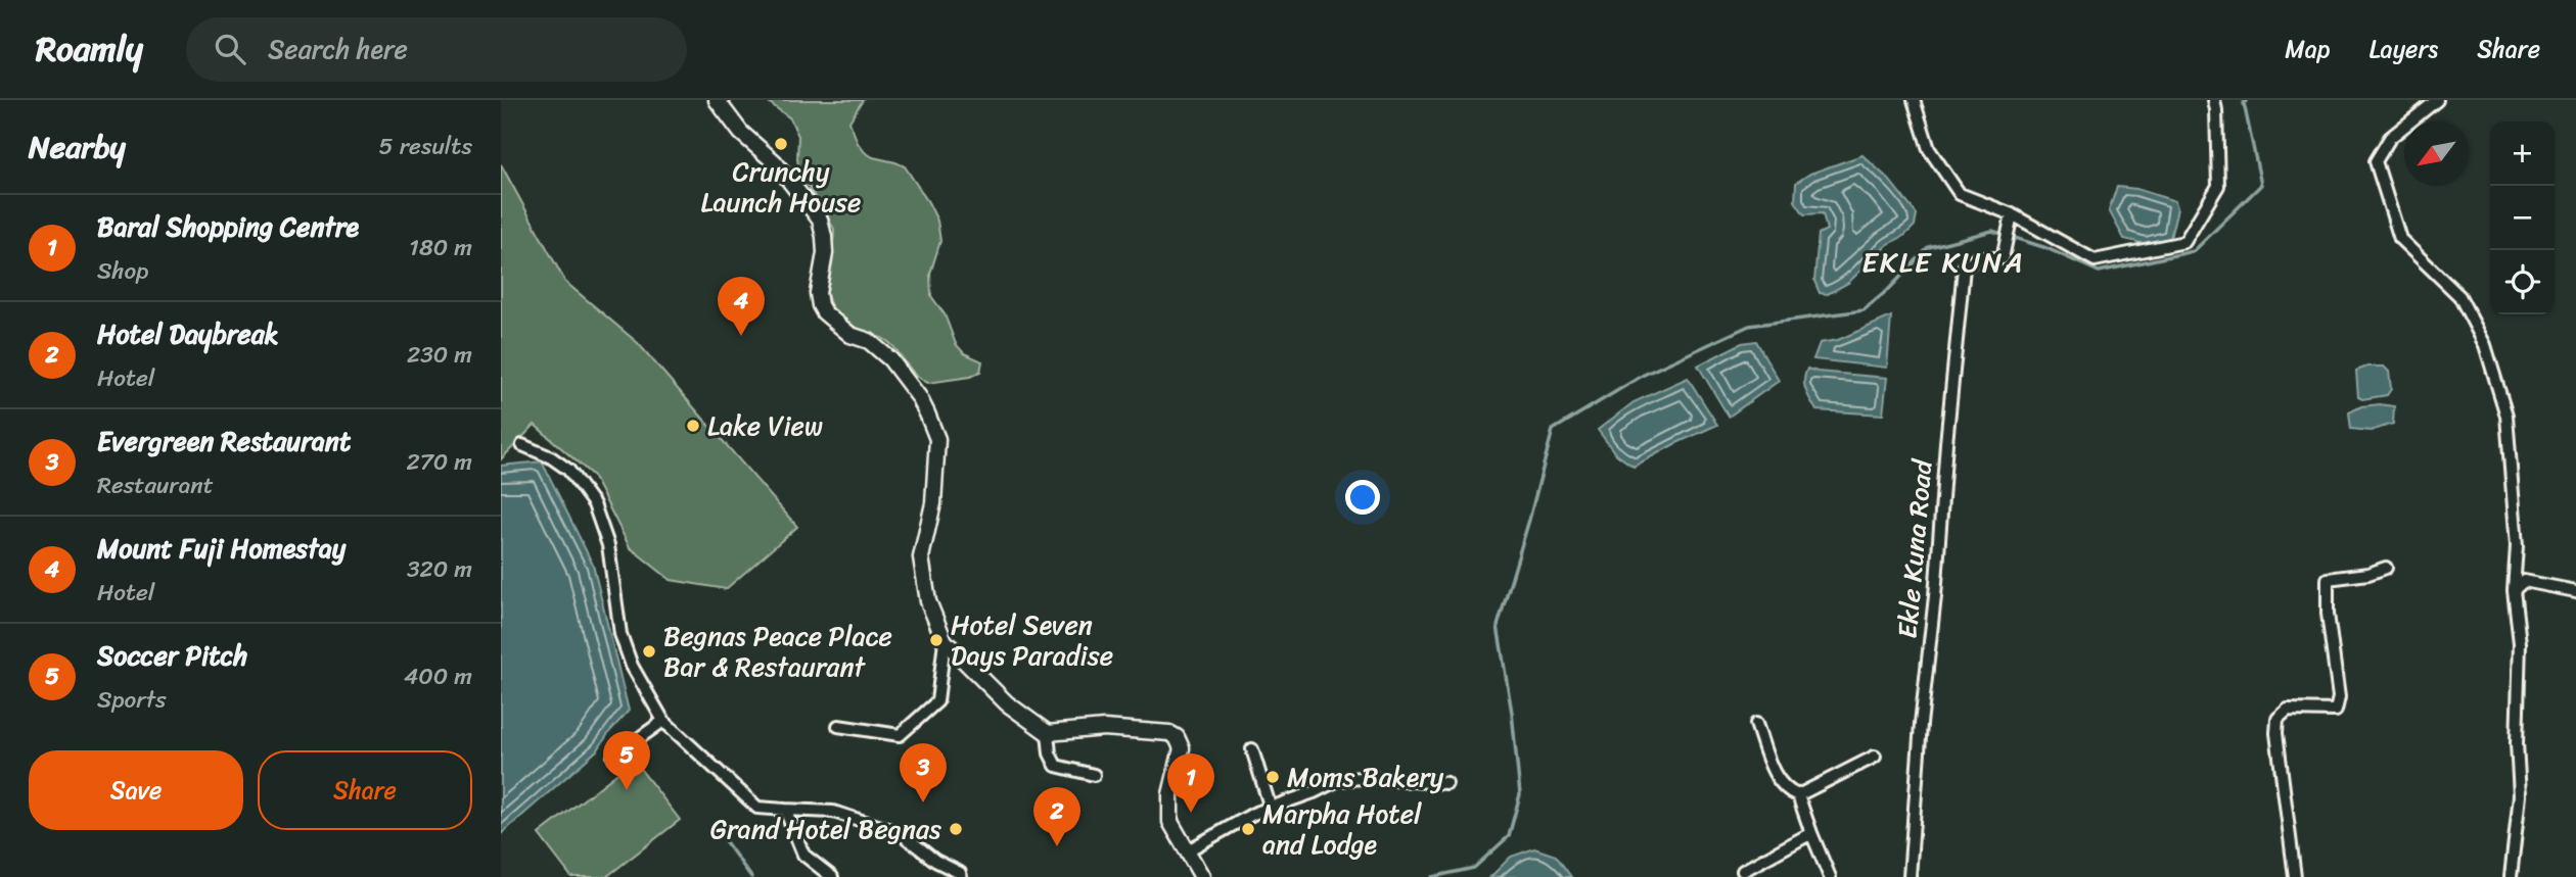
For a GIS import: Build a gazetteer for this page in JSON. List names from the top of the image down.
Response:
{
  "streets": {
    "street": ["Ekle Kuna Road"]
  },
  "districts": ["EKLE KUNA"],
  "places": [
    "Crunchy Launch House",
    "Lake View",
    "Hotel Seven Days Paradise",
    "Begnas Peace Place Bar & Restaurant",
    "Moms Bakery",
    "Grand Hotel Begnas",
    "Marpha Hotel and Lodge"
  ],
  "north": "bottom left",
  "page": {
    "header": "Roamly",
    "search": "Search here",
    "nav": ["Map", "Layers", "Share"],
    "heading": ["Nearby", "5 results"],
    "map_buttons": ["+", "−"],
    "list": [
      {
        "mark": "1",
        "name": "Baral Shopping Centre",
        "note": "Shop",
        "value": "180 m"
      },
      {
        "mark": "2",
        "name": "Hotel Daybreak",
        "note": "Hotel",
        "value": "230 m"
      },
      {
        "mark": "3",
        "name": "Evergreen Restaurant",
        "note": "Restaurant",
        "value": "270 m"
      },
      {
        "mark": "4",
        "name": "Mount Fuji Homestay",
        "note": "Hotel",
        "value": "320 m"
      },
      {
        "mark": "5",
        "name": "Soccer Pitch",
        "note": "Sports",
        "value": "400 m"
      }
    ],
    "pins": [
      "4",
      "5",
      "3",
      "1",
      "2"
    ],
    "buttons": ["Save", "Share"]
  }
}
